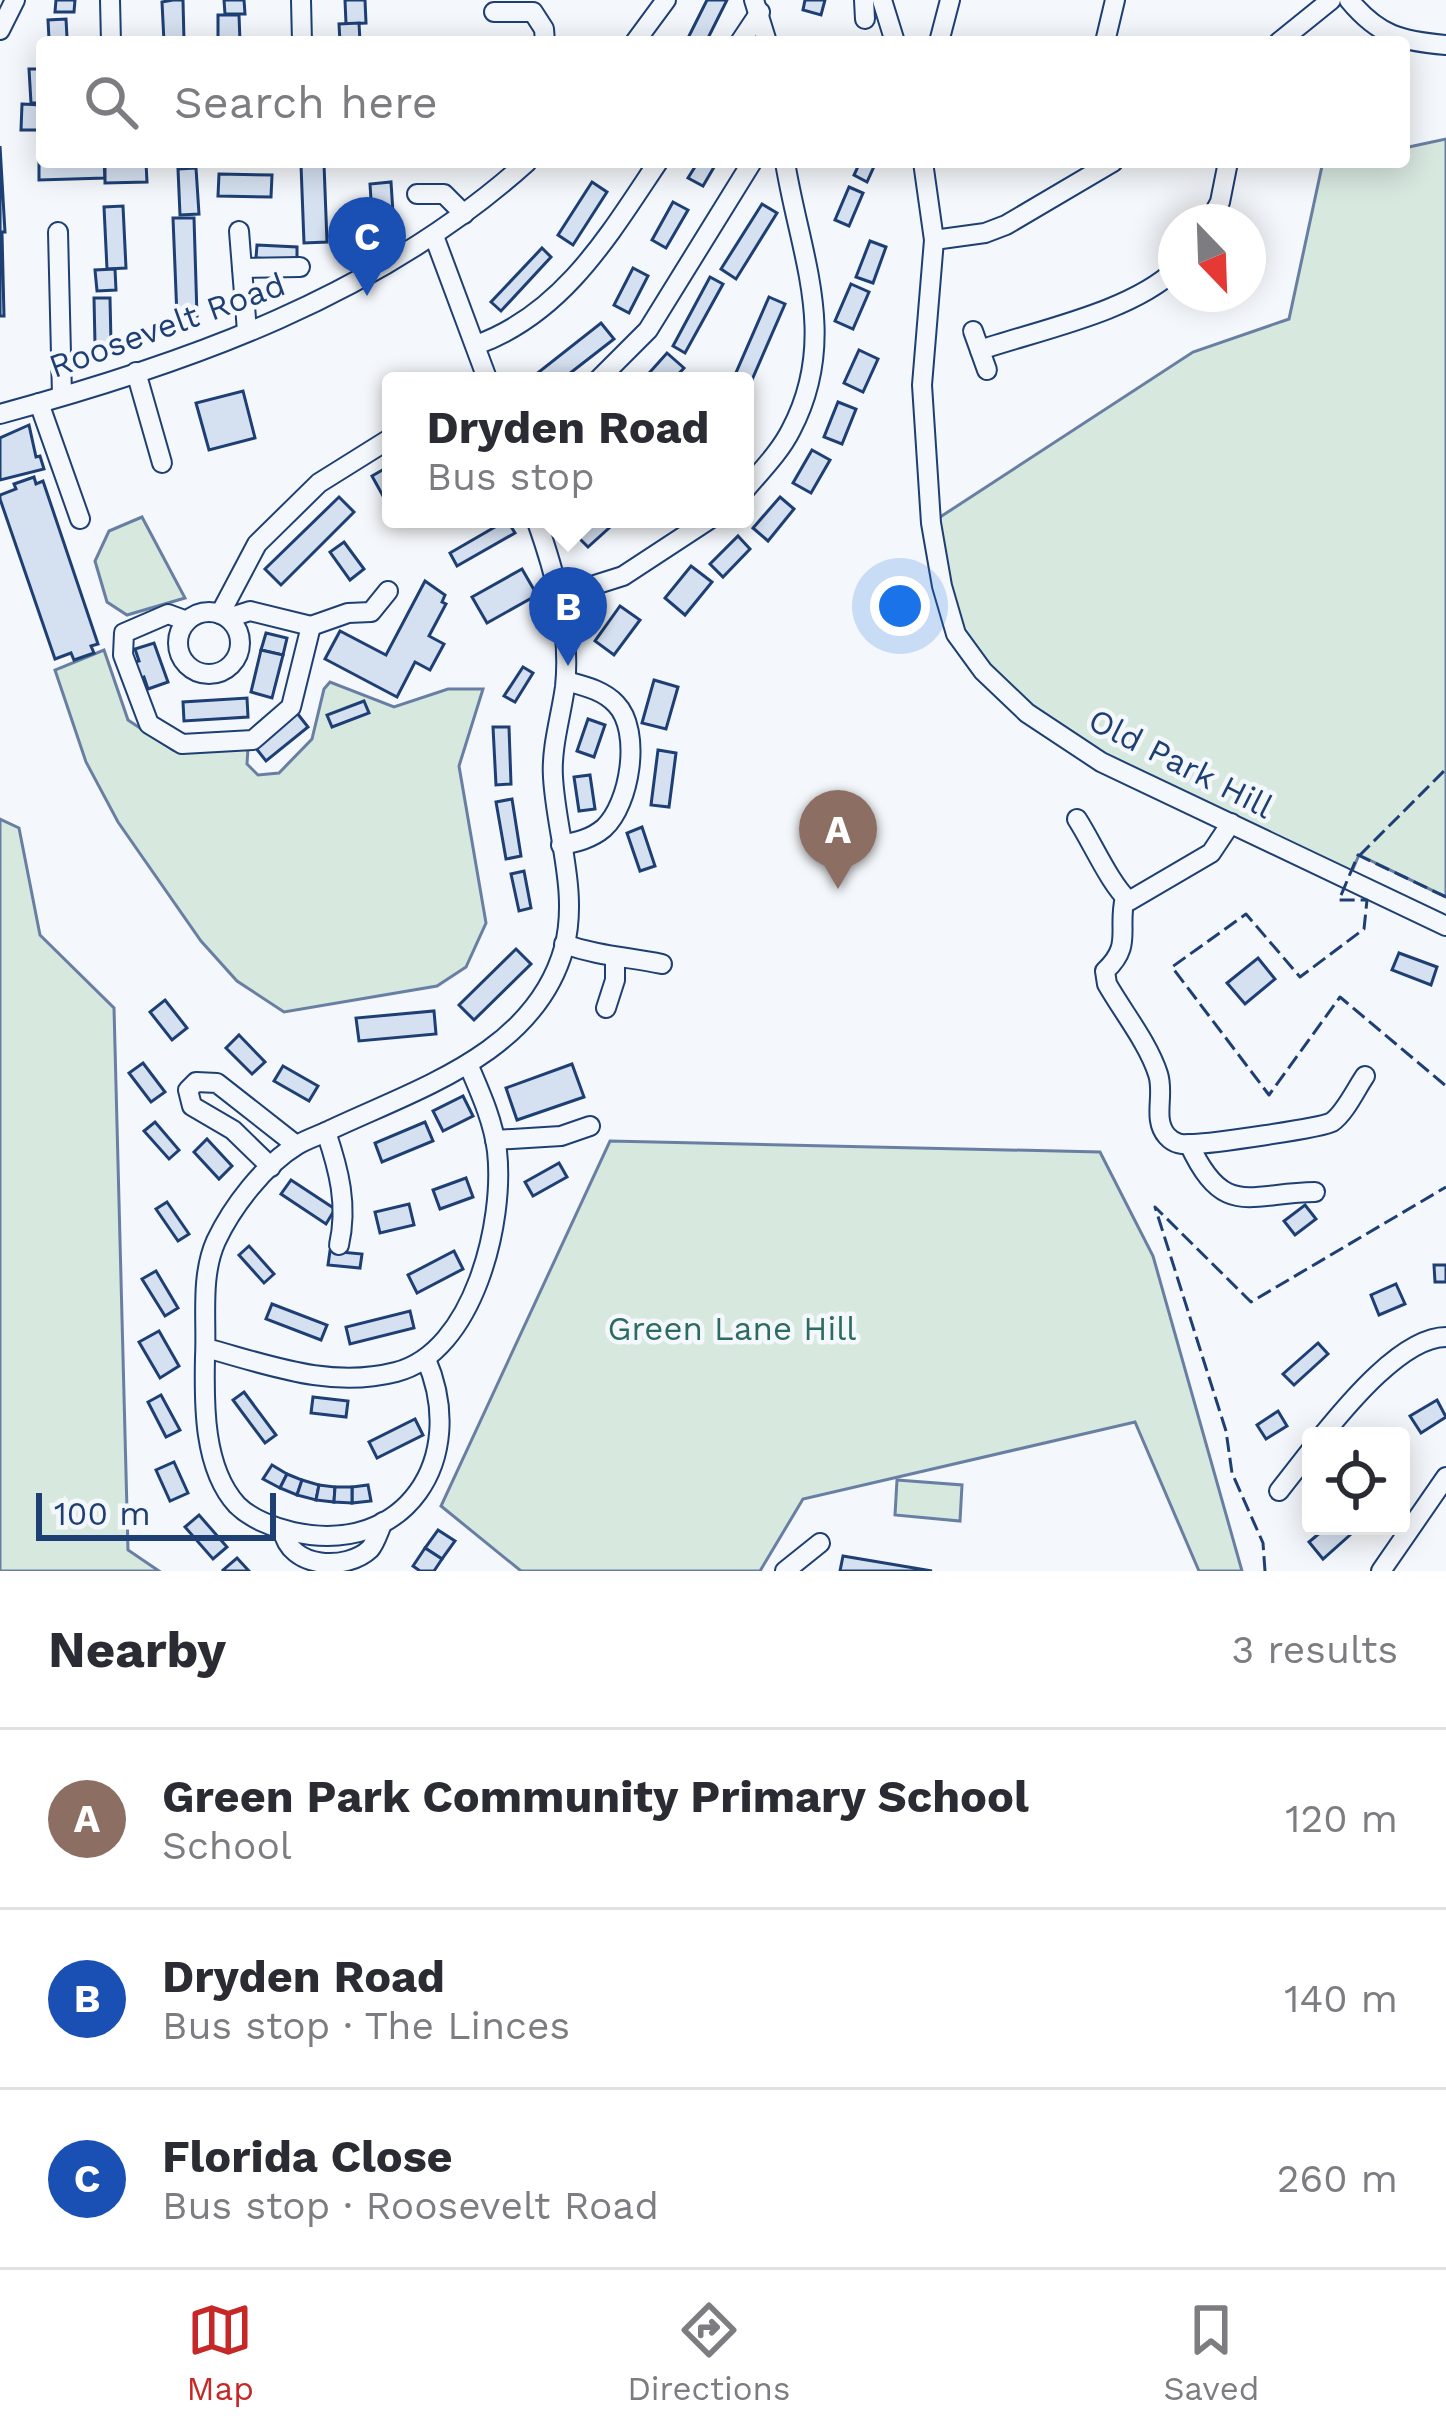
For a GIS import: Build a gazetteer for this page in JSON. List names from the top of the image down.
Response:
{
  "streets": {
    "street": ["Roosevelt Road", "Old Park Hill"]
  },
  "parks": ["Green Lane Hill"],
  "scale_bar": "100 m",
  "north": "bottom right",
  "page": {
    "search": "Search here",
    "pins": ["C", "B", "A"],
    "popup": ["Dryden Road", "Bus stop"],
    "scale": "100 m",
    "heading": ["Nearby", "3 results"],
    "list": [
      {
        "mark": "A",
        "name": "Green Park Community Primary School",
        "note": "School",
        "value": "120 m"
      },
      {
        "mark": "B",
        "name": "Dryden Road",
        "note": "Bus stop · The Linces",
        "value": "140 m"
      },
      {
        "mark": "C",
        "name": "Florida Close",
        "note": "Bus stop · Roosevelt Road",
        "value": "260 m"
      }
    ],
    "nav": ["Map", "Directions", "Saved"]
  }
}
